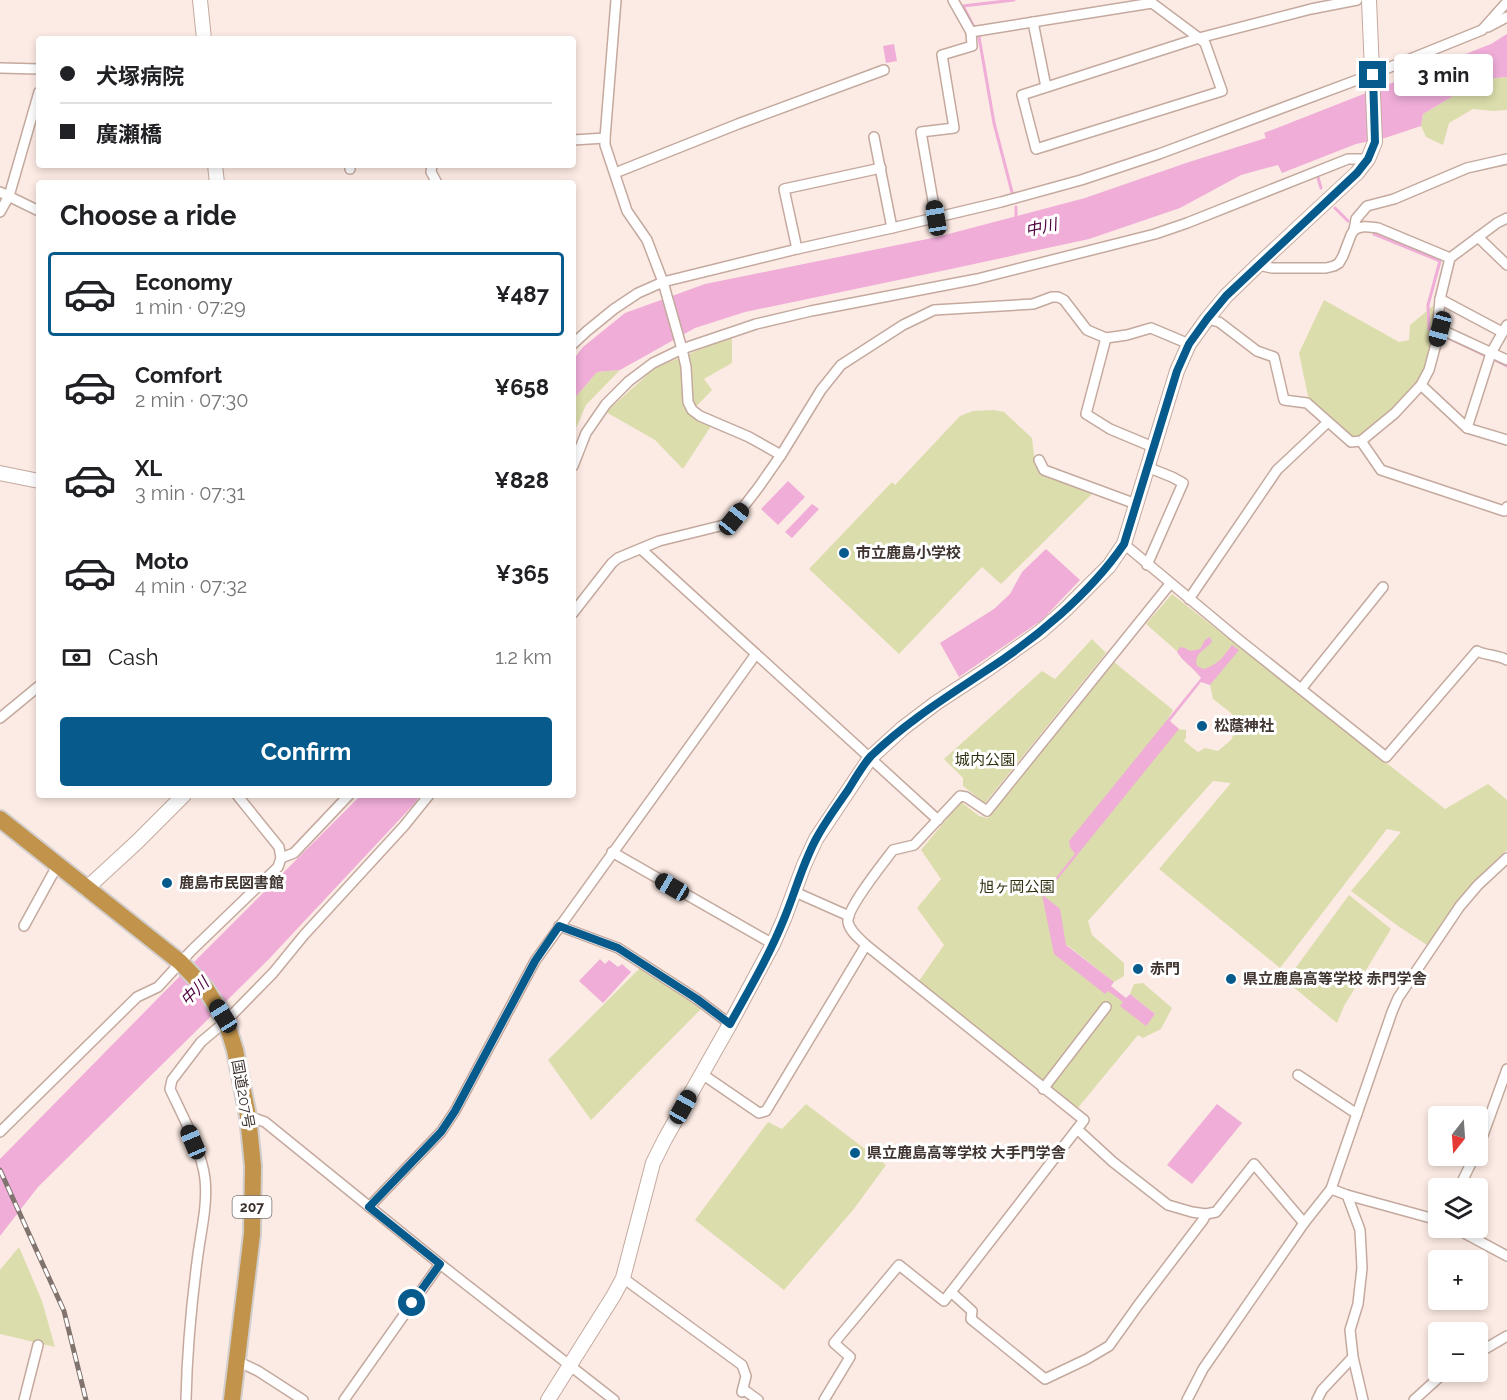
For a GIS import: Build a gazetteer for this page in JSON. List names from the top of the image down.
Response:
{
  "streets": {
    "highway": ["国道207号", "207"]
  },
  "water": ["中川"],
  "parks": ["城内公園", "旭ヶ岡公園"],
  "places": [
    "市立鹿島小学校",
    "松蔭神社",
    "鹿島市民図書館",
    "赤門",
    "県立鹿島高等学校 赤門学舎",
    "県立鹿島高等学校 大手門学舎"
  ],
  "north": "bottom",
  "page": {
    "banner": ["犬塚病院", "廣瀬橋"],
    "bubble": "3 min",
    "heading": "Choose a ride",
    "list": [
      {
        "name": "Economy",
        "note": "1 min · 07:29",
        "value": "¥487"
      },
      {
        "name": "Comfort",
        "note": "2 min · 07:30",
        "value": "¥658"
      },
      {
        "name": "XL",
        "note": "3 min · 07:31",
        "value": "¥828"
      },
      {
        "name": "Moto",
        "note": "4 min · 07:32",
        "value": "¥365"
      }
    ],
    "pay": ["Cash", "1.2 km"],
    "buttons": "Confirm",
    "map_buttons": ["+", "−"]
  }
}
